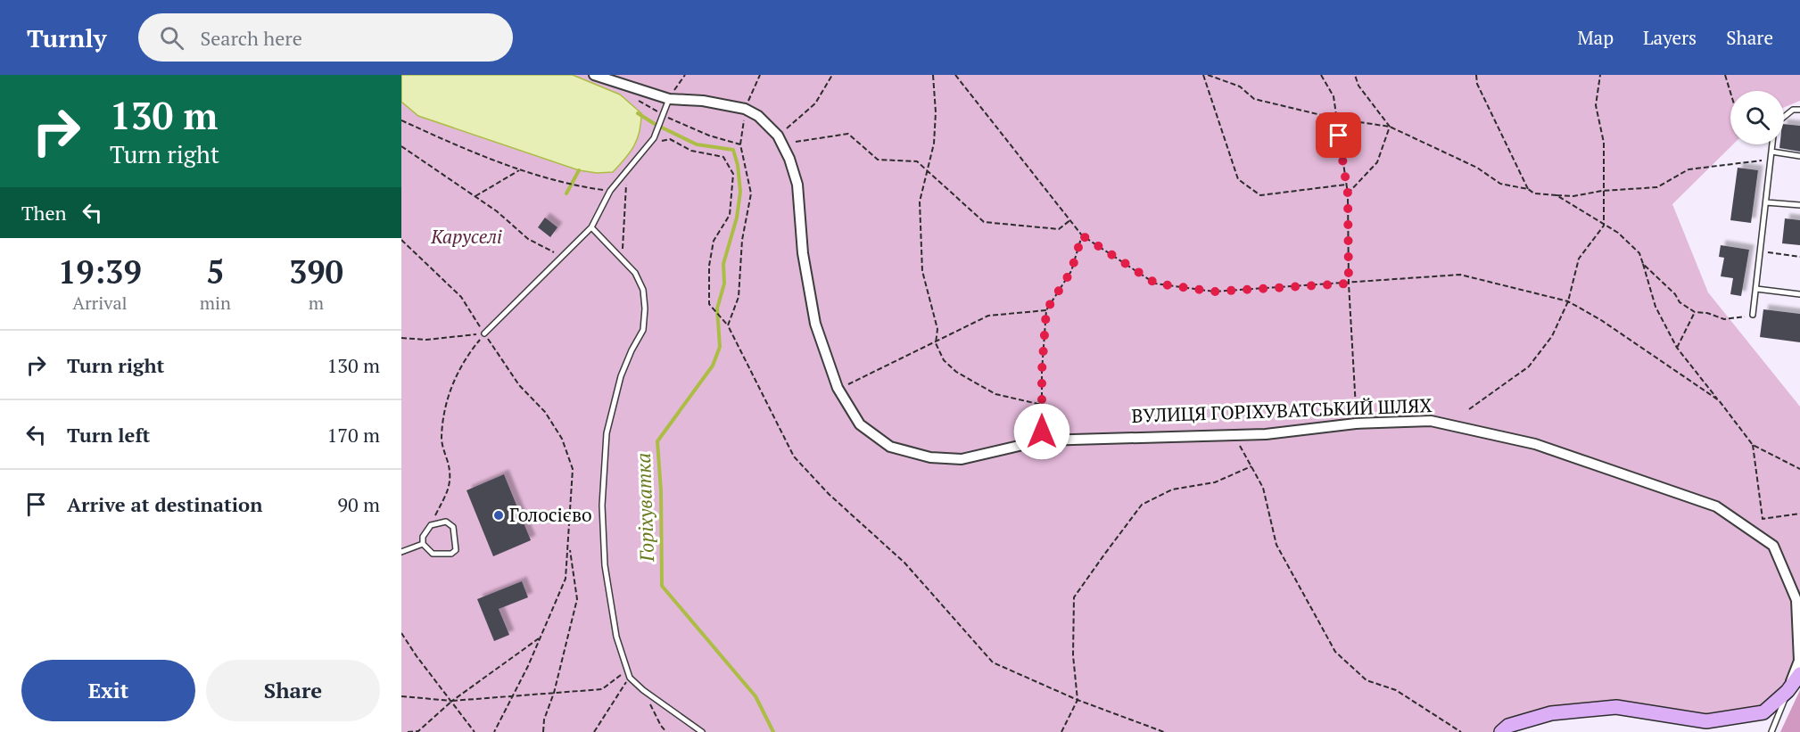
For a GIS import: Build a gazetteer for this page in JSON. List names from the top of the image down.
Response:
{
  "streets": {
    "street": ["ВУЛИЦЯ ГОРІХУВАТСЬКИЙ ШЛЯХ"]
  },
  "water": ["Горіхуватка"],
  "parks": ["Каруселі"],
  "places": ["Голосієво"],
  "page": {
    "header": "Turnly",
    "search": "Search here",
    "nav": ["Map", "Layers", "Share"],
    "turn": ["130 m", "Turn right"],
    "then": "Then",
    "eta": [
      "19:39",
      "Arrival",
      "5",
      "min",
      "390",
      "m"
    ],
    "list": [
      {
        "name": "Turn right",
        "value": "130 m"
      },
      {
        "name": "Turn left",
        "value": "170 m"
      },
      {
        "name": "Arrive at destination",
        "value": "90 m"
      }
    ],
    "buttons": ["Exit", "Share"]
  }
}
